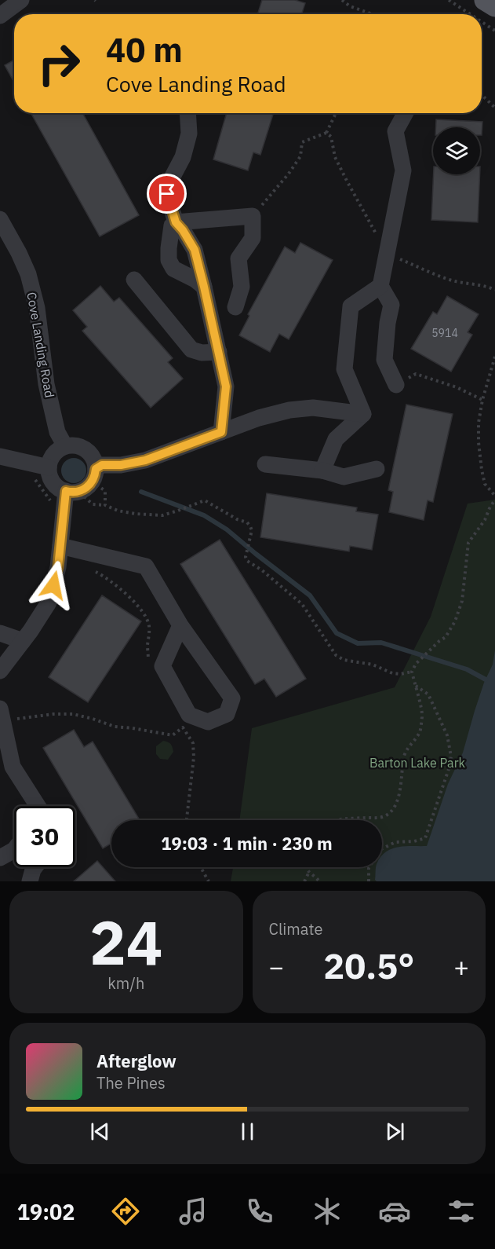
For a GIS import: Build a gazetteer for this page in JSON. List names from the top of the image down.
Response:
{
  "streets": {
    "street": ["Cove Landing Road"]
  },
  "parks": ["Barton Lake Park"],
  "house_numbers": ["5914"],
  "page": {
    "turn": ["40 m", "Cove Landing Road"],
    "limit": "30",
    "trip": "19:03 · 1 min · 230 m",
    "tile": [
      ["24", "km/h"],
      "Climate"
    ],
    "heat": ["−", "20.5°", "+"],
    "song": ["Afterglow", "The Pines"],
    "tabs": "19:02"
  }
}
